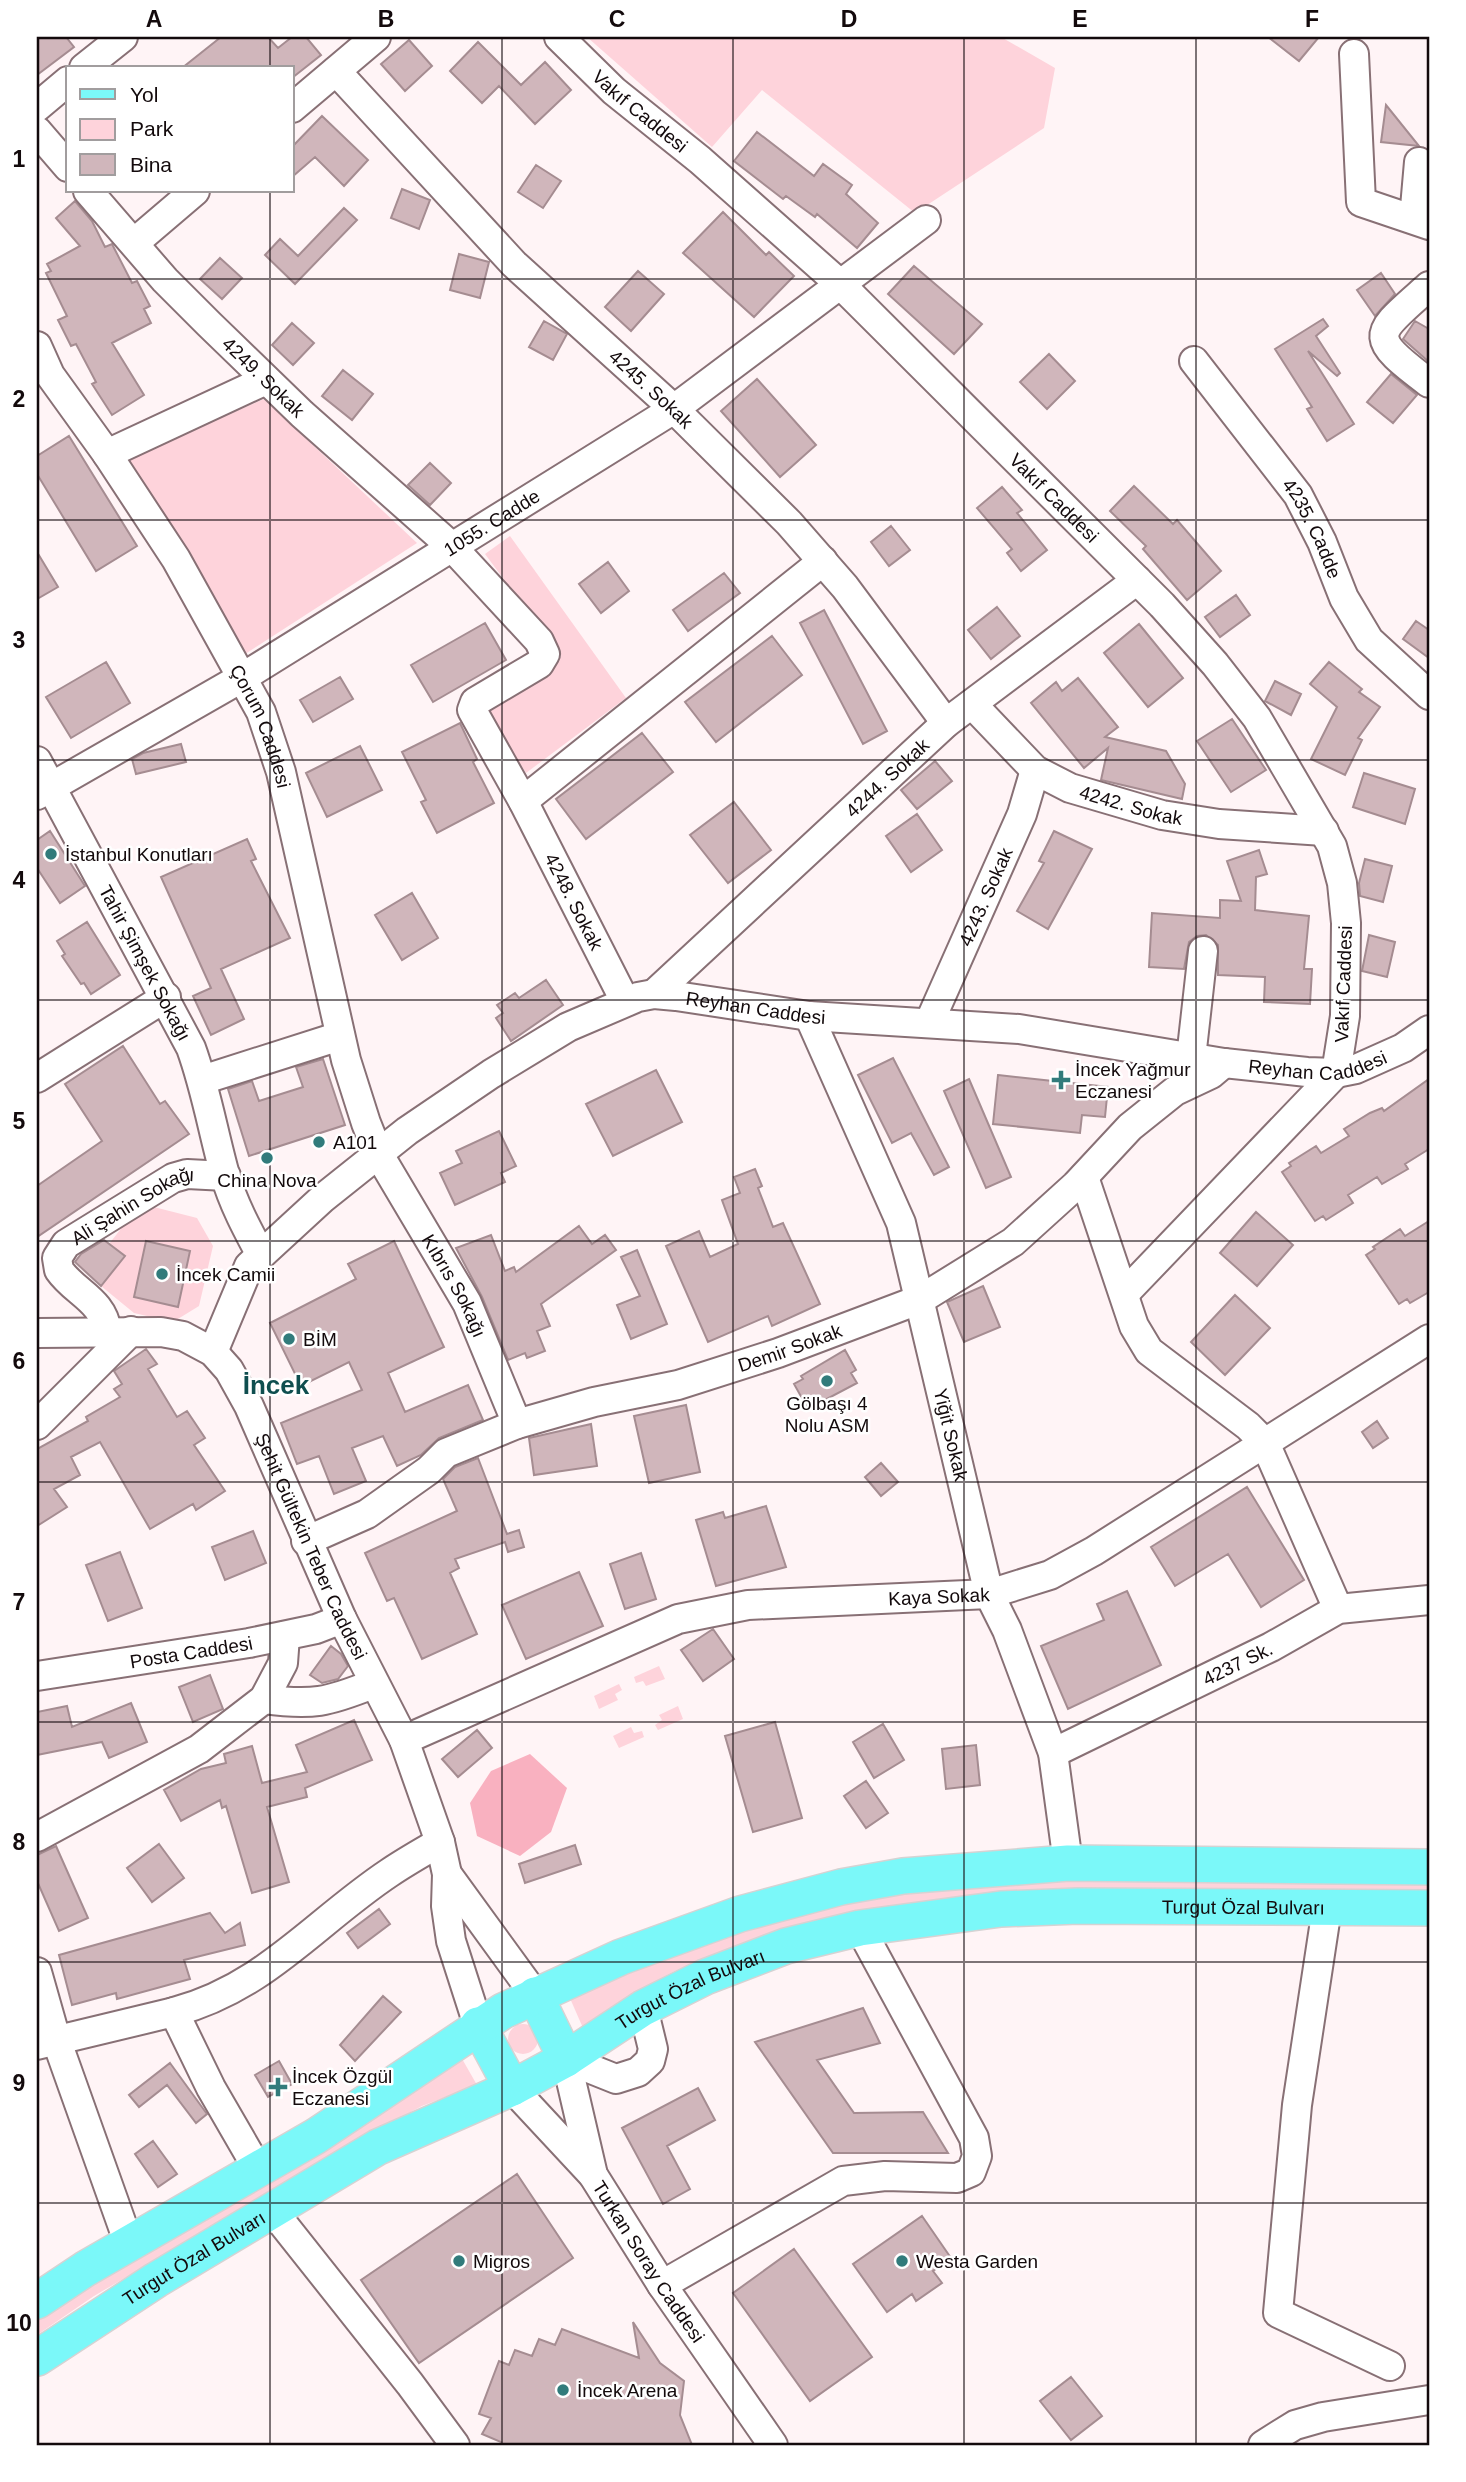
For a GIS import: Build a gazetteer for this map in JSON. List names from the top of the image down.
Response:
{
  "streets": {
    "main road": ["Turgut Özal Bulvarı"],
    "street": [
      "Vakıf Caddesi",
      "4249. Sokak",
      "4245. Sokak",
      "1055. Cadde",
      "4235. Cadde",
      "Çorum Caddesi",
      "4244. Sokak",
      "4242. Sokak",
      "4243. Sokak",
      "4248. Sokak",
      "Tahir Şimşek Sokağı",
      "Reyhan Caddesi",
      "Ali Şahin Sokağı",
      "Kıbrıs Sokağı",
      "Demir Sokak",
      "Yiğit Sokak",
      "Şehit Gültekin Teber Caddesi",
      "Kaya Sokak",
      "Posta Caddesi",
      "4237 Sk.",
      "Turkan Soray Caddesi"
    ]
  },
  "crossings": [
    ["Vakıf Caddesi", "1055. Cadde"],
    ["Vakıf Caddesi", "4244. Sokak"],
    ["Vakıf Caddesi", "4242. Sokak"],
    ["Vakıf Caddesi", "Reyhan Caddesi"],
    ["4249. Sokak", "1055. Cadde"],
    ["4249. Sokak", "4248. Sokak"],
    ["4245. Sokak", "1055. Cadde"],
    ["4245. Sokak", "4244. Sokak"],
    ["1055. Cadde", "Çorum Caddesi"],
    ["1055. Cadde", "Tahir Şimşek Sokağı"],
    ["Çorum Caddesi", "Reyhan Caddesi"],
    ["Çorum Caddesi", "Kıbrıs Sokağı"],
    ["4244. Sokak", "4242. Sokak"],
    ["4244. Sokak", "Reyhan Caddesi"],
    ["4242. Sokak", "4243. Sokak"],
    ["4243. Sokak", "Reyhan Caddesi"],
    ["4248. Sokak", "Reyhan Caddesi"],
    ["Tahir Şimşek Sokağı", "Reyhan Caddesi"],
    ["Tahir Şimşek Sokağı", "Ali Şahin Sokağı"],
    ["Reyhan Caddesi", "Kıbrıs Sokağı"],
    ["Reyhan Caddesi", "Demir Sokak"],
    ["Reyhan Caddesi", "Yiğit Sokak"],
    ["Reyhan Caddesi", "Şehit Gültekin Teber Caddesi"],
    ["Ali Şahin Sokağı", "Şehit Gültekin Teber Caddesi"],
    ["Kıbrıs Sokağı", "Demir Sokak"],
    ["Demir Sokak", "Yiğit Sokak"],
    ["Demir Sokak", "Şehit Gültekin Teber Caddesi"],
    ["Yiğit Sokak", "Kaya Sokak"],
    ["Yiğit Sokak", "4237 Sk."],
    ["Şehit Gültekin Teber Caddesi", "Kaya Sokak"],
    ["Şehit Gültekin Teber Caddesi", "Posta Caddesi"],
    ["Turgut Özal Bulvarı", "Turkan Soray Caddesi"]
  ],
  "districts": ["İncek"],
  "places": {
    "other": [
      "İstanbul Konutları",
      "A101",
      "China Nova",
      "İncek Camii",
      "BİM",
      "Gölbaşı 4 Nolu ASM",
      "Migros",
      "Westa Garden",
      "İncek Arena"
    ],
    "health": ["İncek Yağmur Eczanesi", "İncek Özgül Eczanesi"]
  },
  "legend": ["Yol", "Park", "Bina"],
  "grid": {
    "columns": [
      "A",
      "B",
      "C",
      "D",
      "E",
      "F"
    ],
    "rows": [
      "1",
      "2",
      "3",
      "4",
      "5",
      "6",
      "7",
      "8",
      "9",
      "10"
    ]
  }
}
